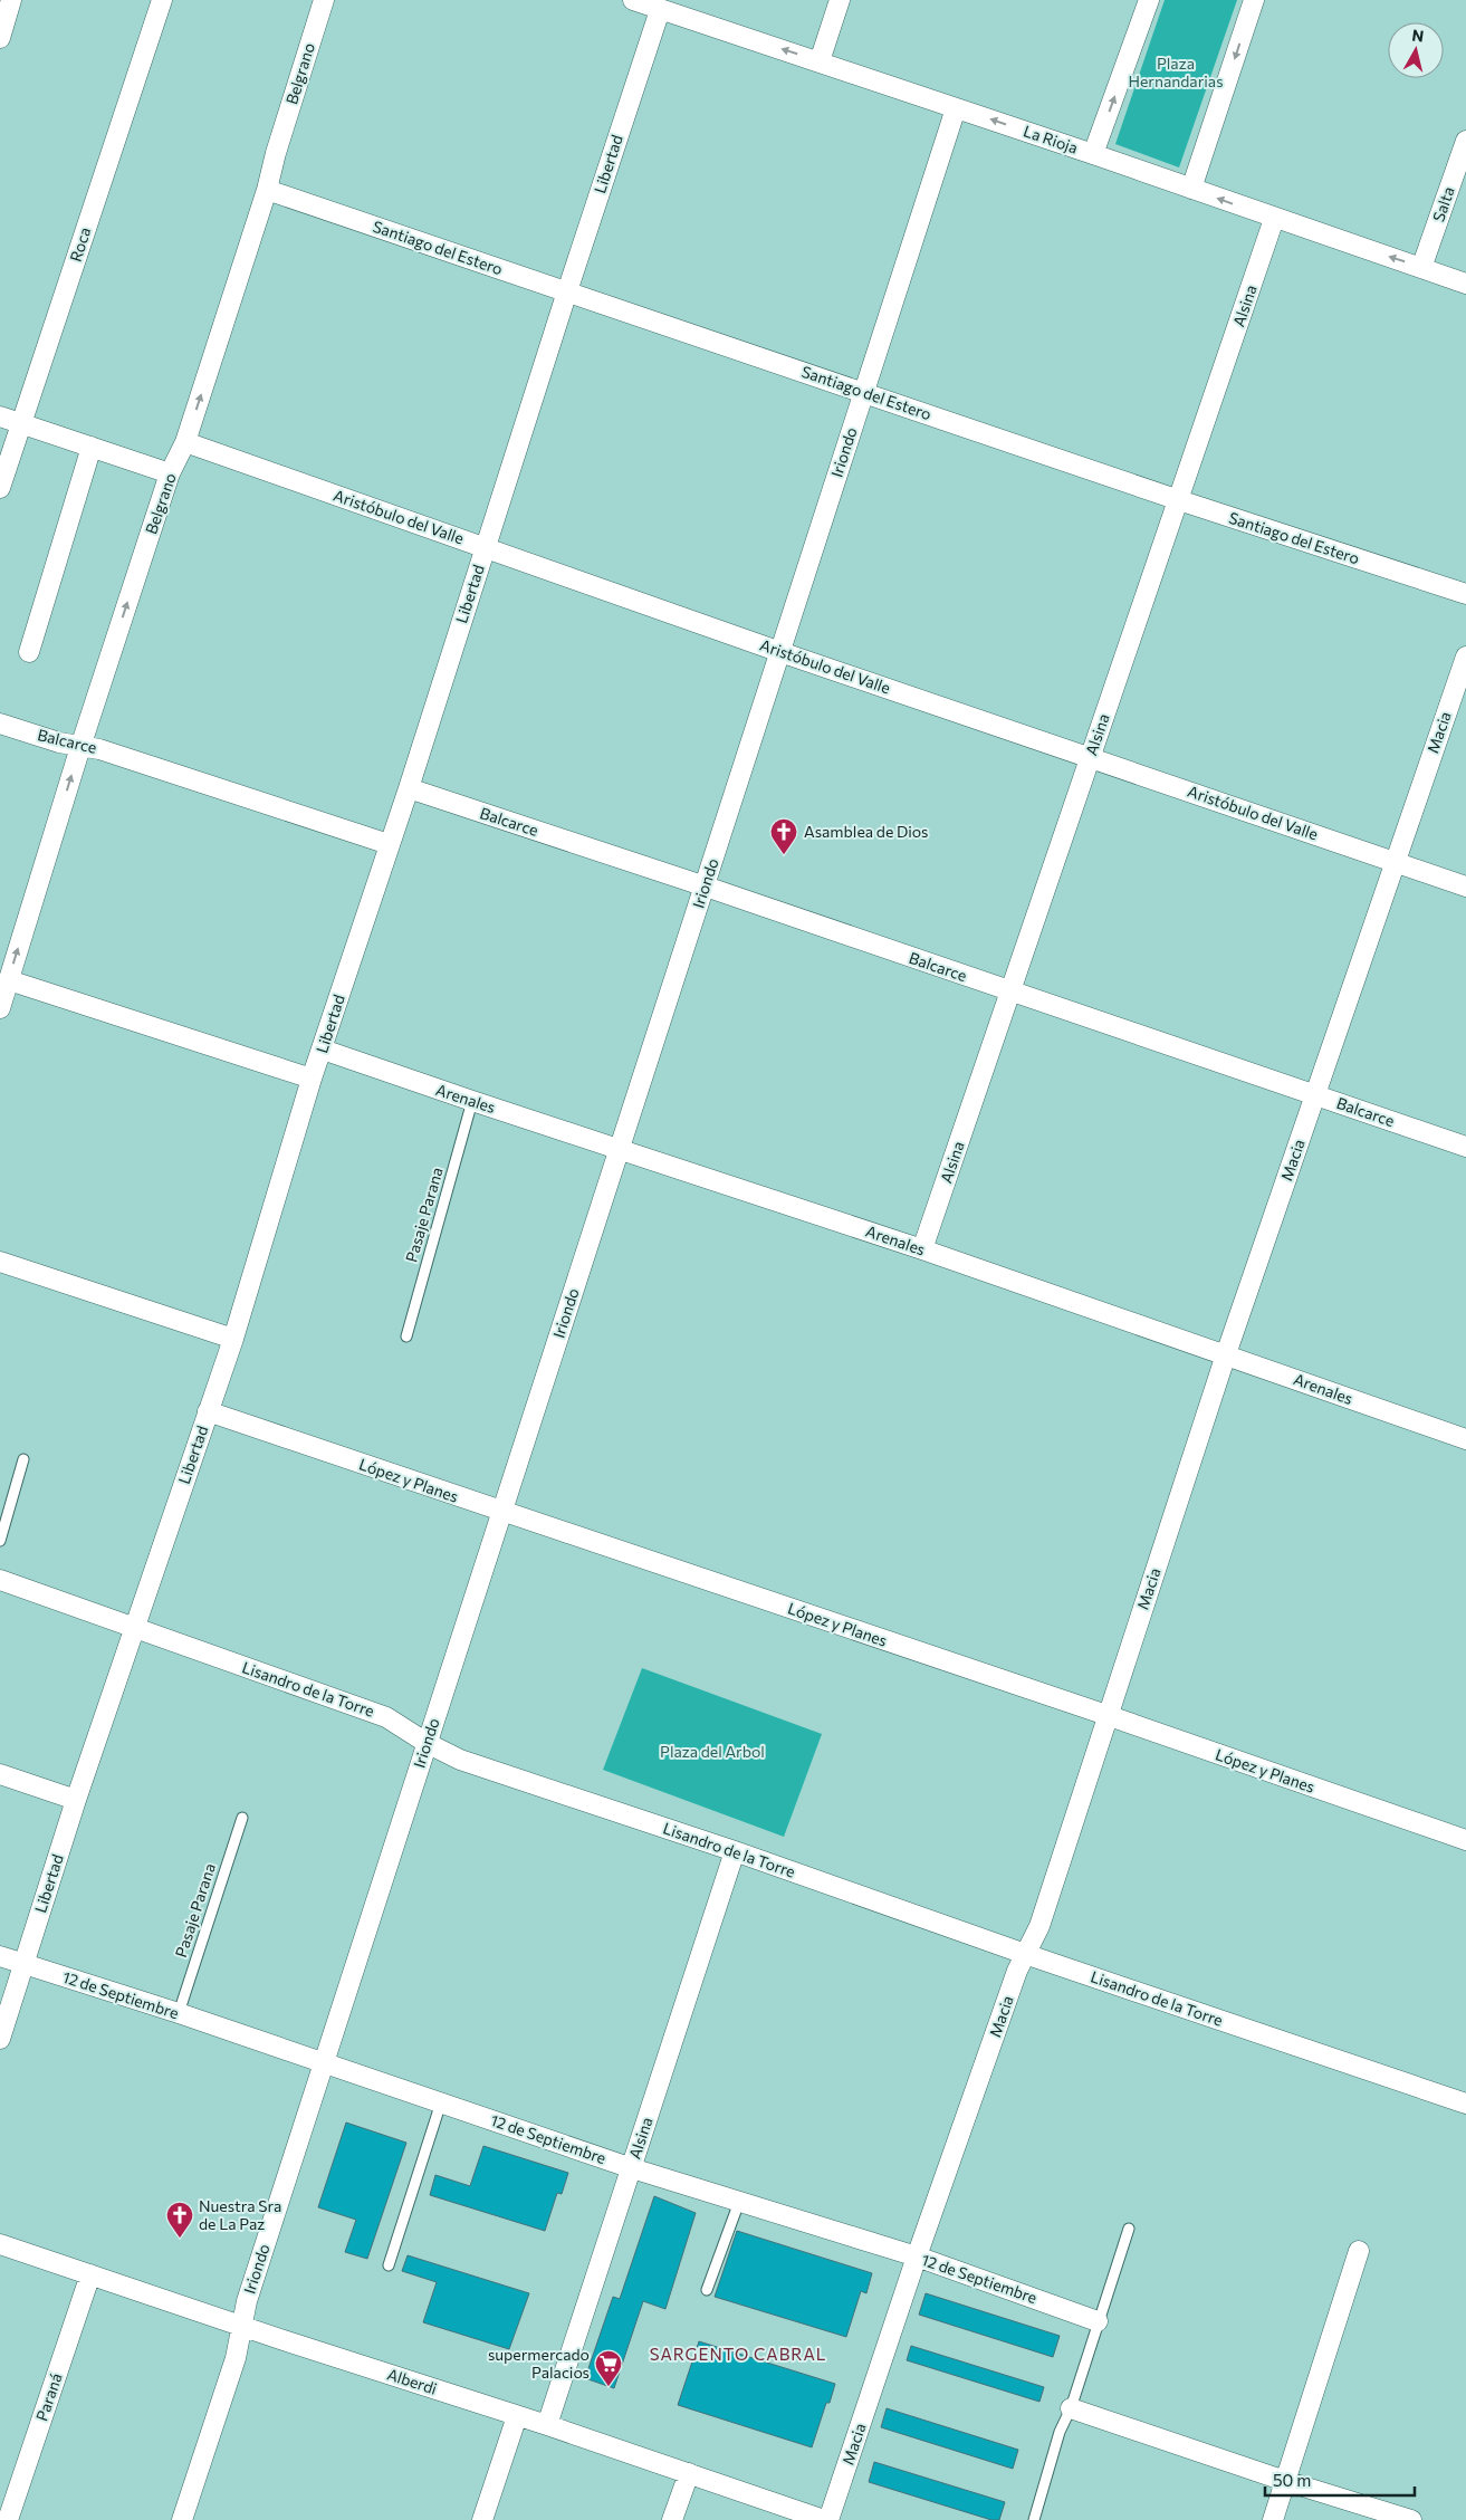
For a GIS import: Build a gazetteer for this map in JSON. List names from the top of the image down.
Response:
{
  "streets": {
    "street": [
      "Belgrano",
      "La Rioja",
      "Libertad",
      "Salta",
      "Roca",
      "Santiago del Estero",
      "Alsina",
      "Iriondo",
      "Aristóbulo del Valle",
      "Macia",
      "Balcarce",
      "Arenales",
      "López y Planes",
      "Lisandro de la Torre",
      "12 de Septiembre",
      "Alberdi",
      "Paraná"
    ],
    "lane": ["Pasaje Parana"]
  },
  "crossings": [
    ["Belgrano", "Santiago del Estero"],
    ["Belgrano", "Aristóbulo del Valle"],
    ["Belgrano", "Balcarce"],
    ["La Rioja", "Libertad"],
    ["La Rioja", "Salta"],
    ["La Rioja", "Alsina"],
    ["La Rioja", "Iriondo"],
    ["Libertad", "Santiago del Estero"],
    ["Libertad", "Aristóbulo del Valle"],
    ["Libertad", "Balcarce"],
    ["Libertad", "Arenales"],
    ["Libertad", "López y Planes"],
    ["Libertad", "Lisandro de la Torre"],
    ["Libertad", "12 de Septiembre"],
    ["Santiago del Estero", "Alsina"],
    ["Santiago del Estero", "Iriondo"],
    ["Alsina", "Aristóbulo del Valle"],
    ["Alsina", "Balcarce"],
    ["Alsina", "Arenales"],
    ["Alsina", "Lisandro de la Torre"],
    ["Alsina", "12 de Septiembre"],
    ["Alsina", "Alberdi"],
    ["Iriondo", "Aristóbulo del Valle"],
    ["Iriondo", "Balcarce"],
    ["Iriondo", "Arenales"],
    ["Iriondo", "López y Planes"],
    ["Iriondo", "Lisandro de la Torre"],
    ["Iriondo", "12 de Septiembre"],
    ["Iriondo", "Alberdi"],
    ["Aristóbulo del Valle", "Macia"],
    ["Macia", "Balcarce"],
    ["Macia", "Arenales"],
    ["Macia", "López y Planes"],
    ["Macia", "Lisandro de la Torre"],
    ["Macia", "12 de Septiembre"],
    ["Arenales", "Pasaje Parana"],
    ["Pasaje Parana", "12 de Septiembre"],
    ["Alberdi", "Paraná"]
  ],
  "one_way": ["Belgrano", "La Rioja"],
  "districts": ["SARGENTO CABRAL"],
  "parks": ["Plaza Hernandarias", "Plaza del Arbol"],
  "places": {
    "church": ["Asamblea de Dios", "Nuestra Sra de La Paz"],
    "supermarket": ["supermercado Palacios"]
  },
  "scale_bar": "50 m",
  "north": "top"
}
